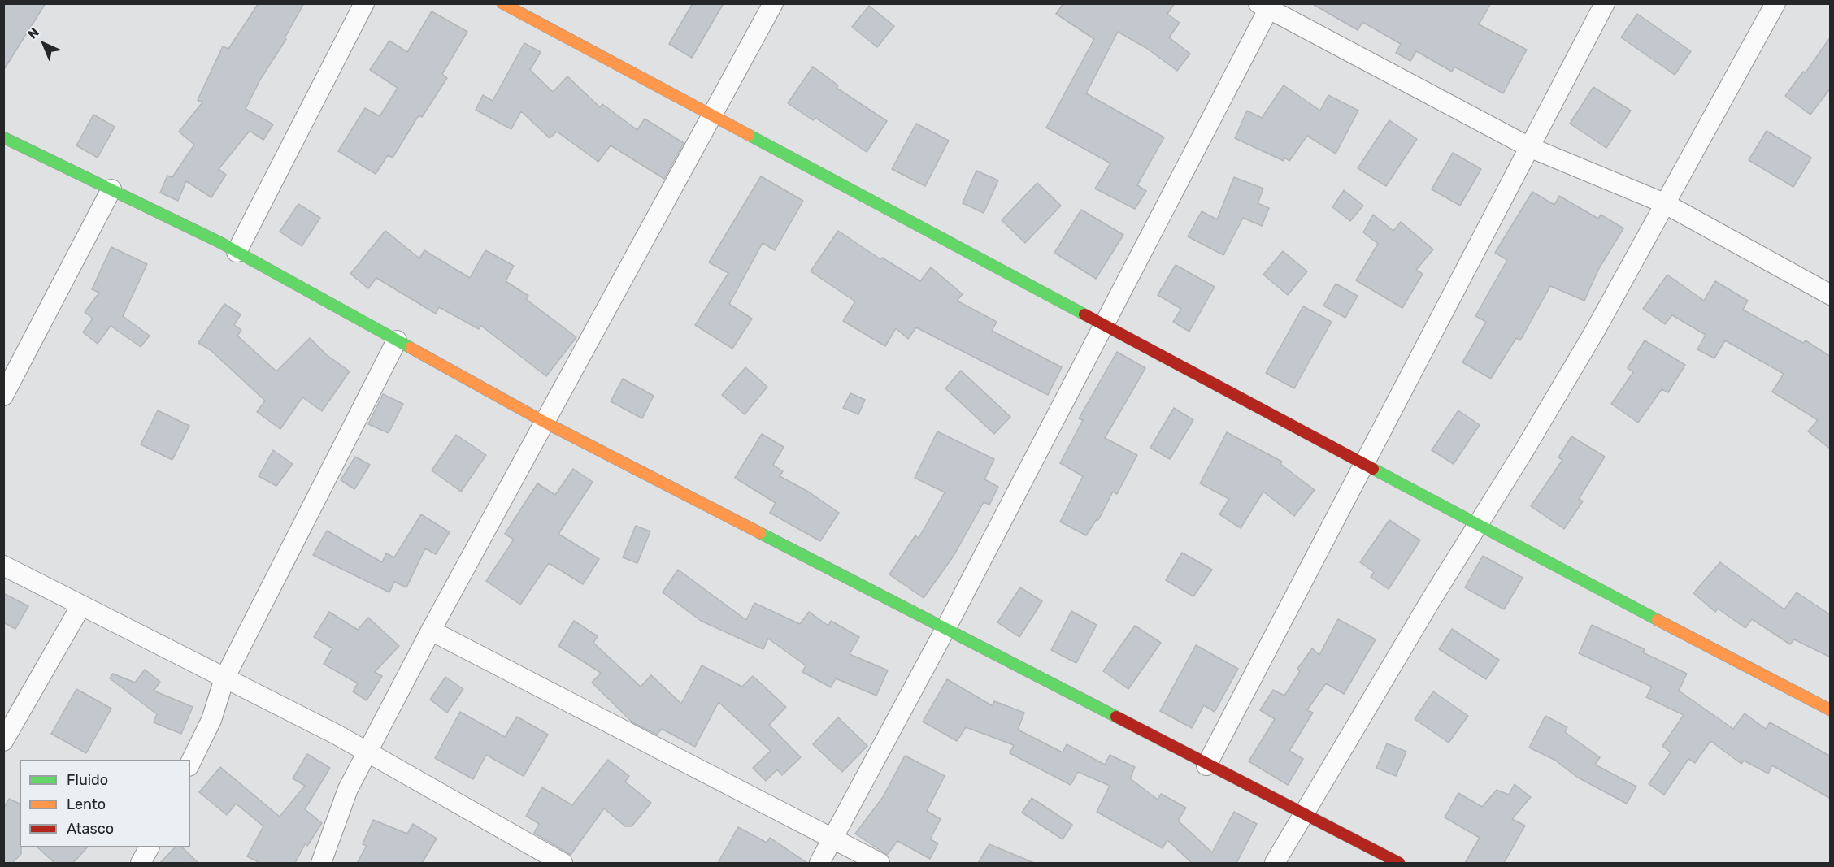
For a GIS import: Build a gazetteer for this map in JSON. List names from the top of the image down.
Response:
{
  "legend": ["Fluido", "Lento", "Atasco"],
  "north": "top left"
}
